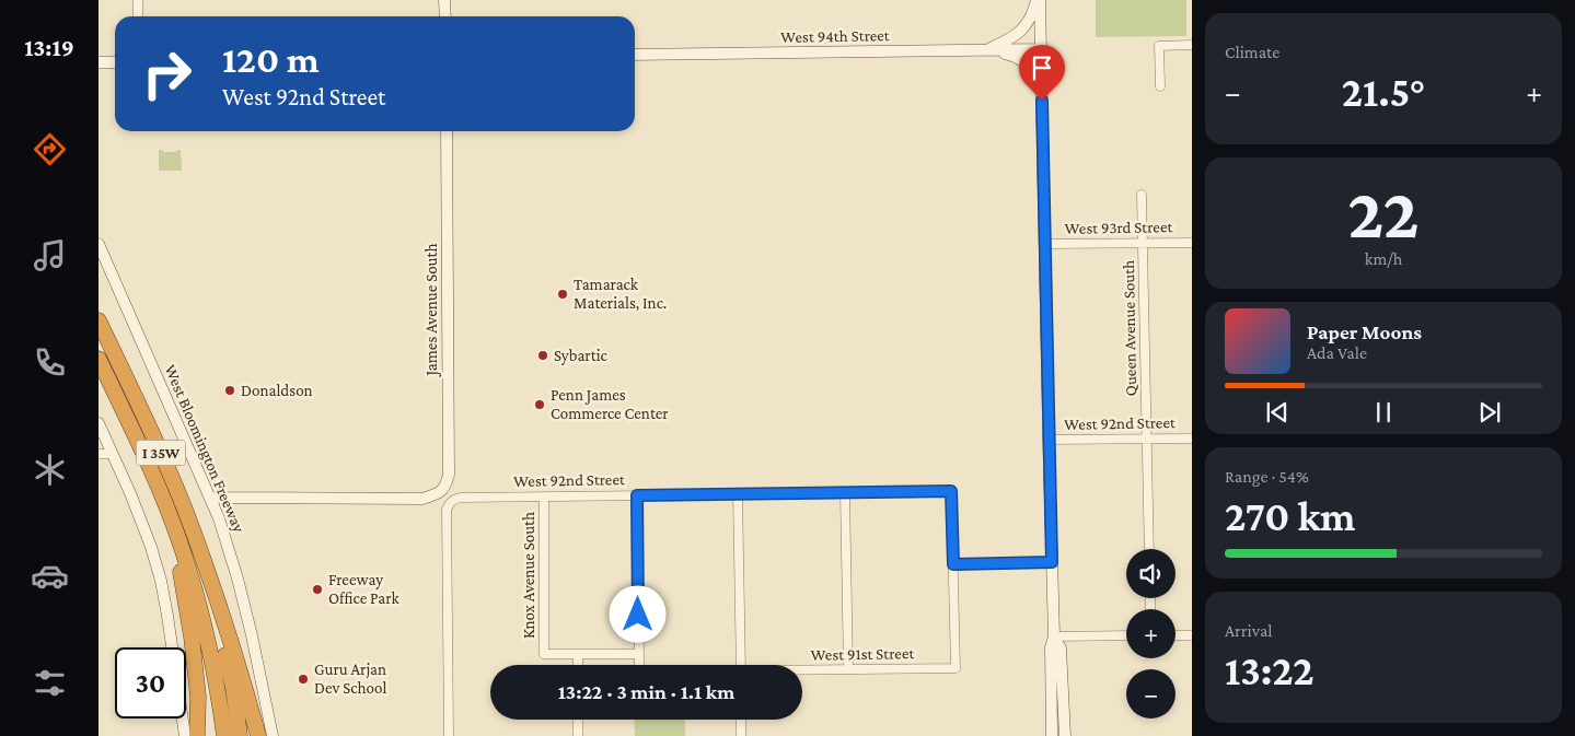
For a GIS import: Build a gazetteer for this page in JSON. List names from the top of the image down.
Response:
{
  "streets": {
    "highway": ["I 35W"],
    "street": [
      "West 94th Street",
      "West 93rd Street",
      "James Avenue South",
      "Queen Avenue South",
      "West 92nd Street",
      "West Bloomington Freeway",
      "Knox Avenue South",
      "West 91st Street"
    ]
  },
  "crossings": [
    ["West 93rd Street", "Queen Avenue South"],
    ["James Avenue South", "West Bloomington Freeway"],
    ["Queen Avenue South", "West 92nd Street"],
    ["West 92nd Street", "Knox Avenue South"],
    ["West 92nd Street", "West 91st Street"]
  ],
  "places": [
    "Tamarack Materials, Inc.",
    "Sybartic",
    "Donaldson",
    "Penn James Commerce Center",
    "Freeway Office Park",
    "Guru Arjan Dev School"
  ],
  "page": {
    "tabs": "13:19",
    "tile": [
      "Climate",
      ["22", "km/h"],
      ["Range · 54%", "270 km"],
      ["Arrival", "13:22"]
    ],
    "turn": ["120 m", "West 92nd Street"],
    "heat": ["−", "21.5°", "+"],
    "song": ["Paper Moons", "Ada Vale"],
    "map_buttons": ["+", "−"],
    "limit": "30",
    "trip": "13:22 · 3 min · 1.1 km"
  }
}
